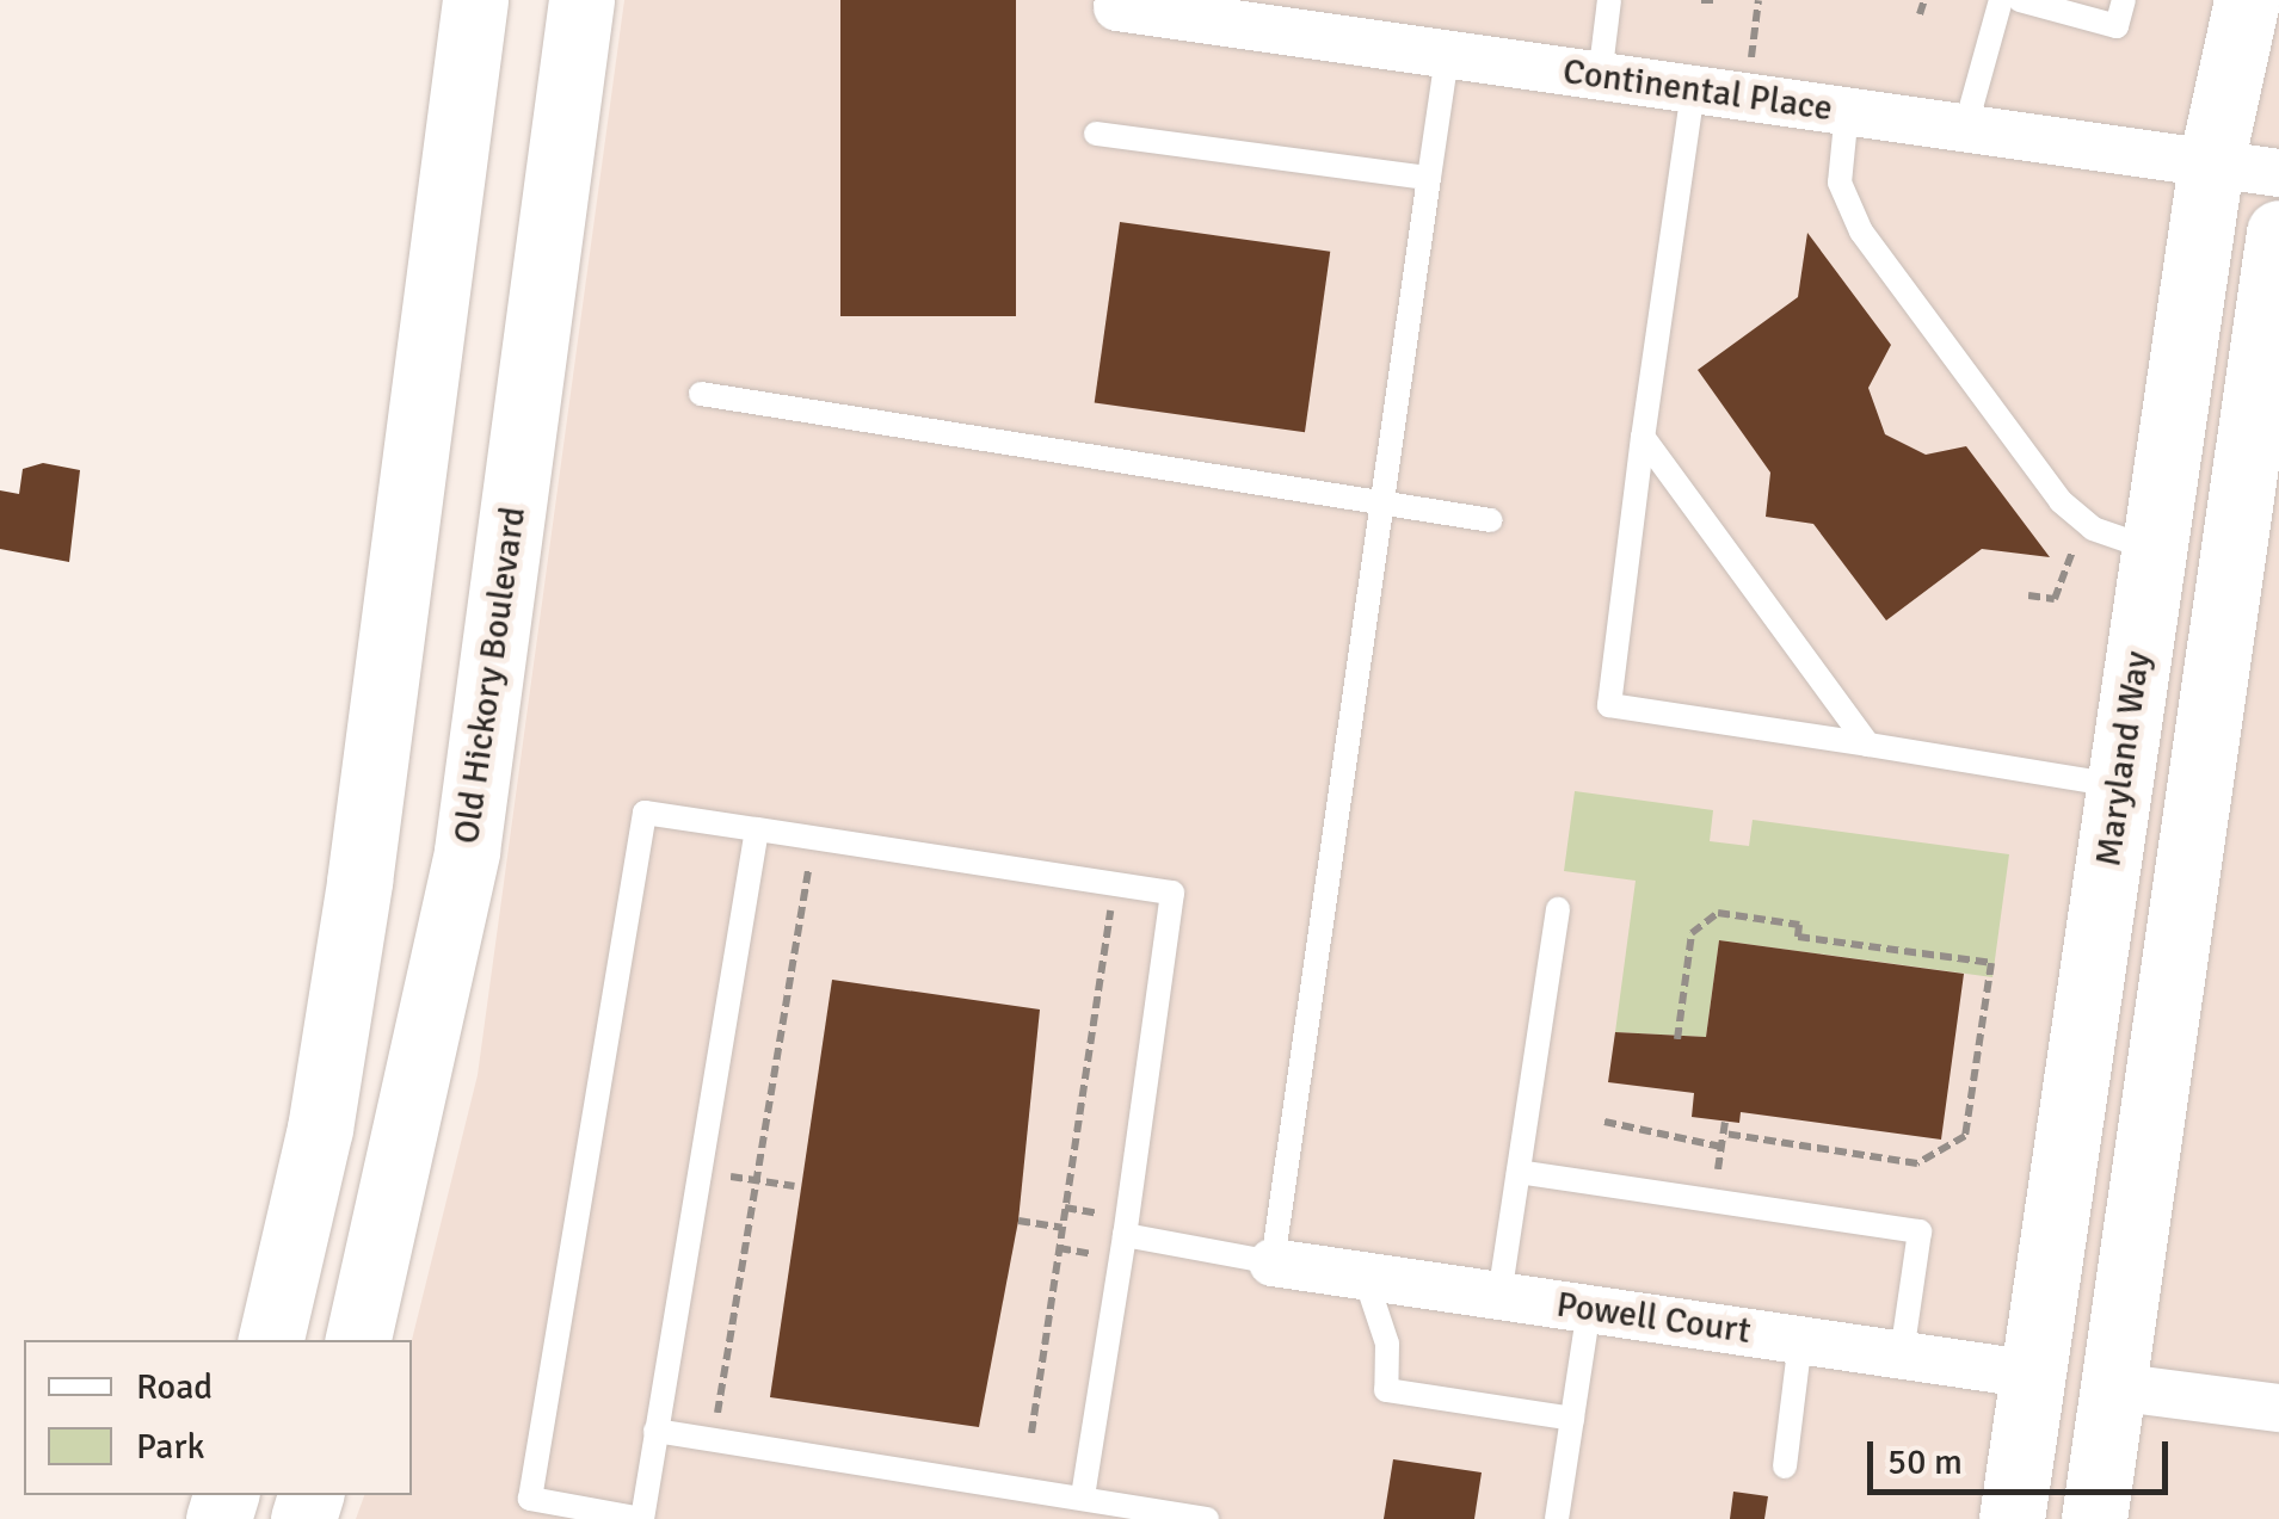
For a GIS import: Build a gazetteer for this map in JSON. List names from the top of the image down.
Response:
{
  "streets": {
    "main road": ["Old Hickory Boulevard", "Maryland Way"],
    "street": ["Continental Place", "Powell Court"]
  },
  "crossings": [
    ["Continental Place", "Maryland Way"],
    ["Maryland Way", "Powell Court"]
  ],
  "legend": ["Road", "Park"],
  "scale_bar": "50 m"
}
